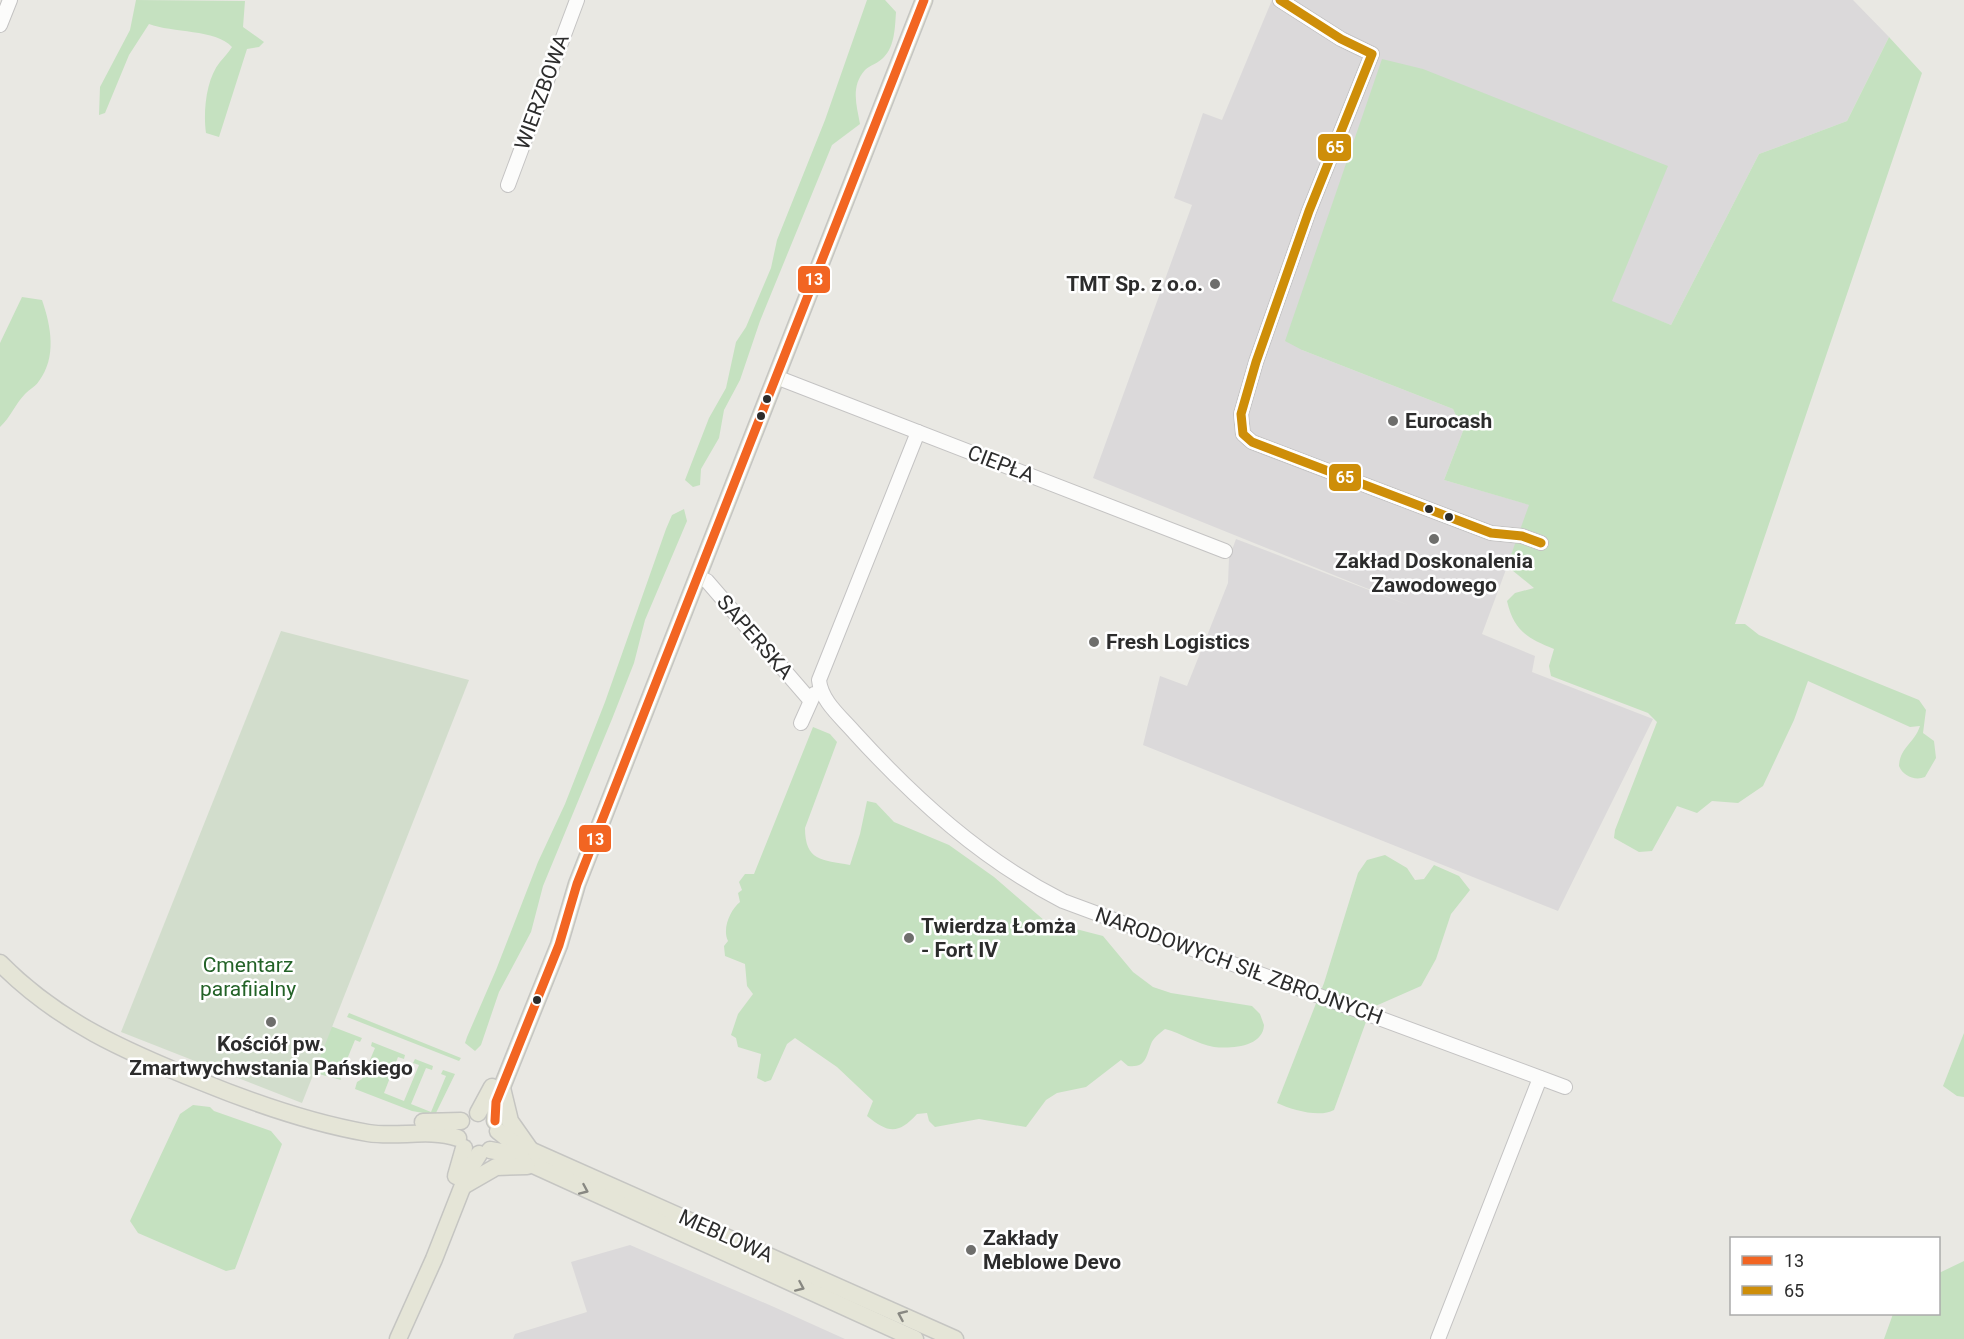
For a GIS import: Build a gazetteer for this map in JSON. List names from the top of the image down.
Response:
{
  "streets": {
    "main road": ["MEBLOWA"],
    "street": [
      "WIERZBOWA",
      "CIEPŁA",
      "SAPERSKA",
      "NARODOWYCH SIŁ ZBROJNYCH"
    ]
  },
  "parks": ["Cmentarz parafiialny"],
  "places": [
    "TMT Sp. z o.o.",
    "Eurocash",
    "Zakład Doskonalenia Zawodowego",
    "Fresh Logistics",
    "Twierdza Łomża - Fort IV",
    "Kościół pw. Zmartwychwstania Pańskiego",
    "Zakłady Meblowe Devo"
  ],
  "lines": ["transit line 13", "transit line 65"],
  "legend": ["13", "65"]
}
